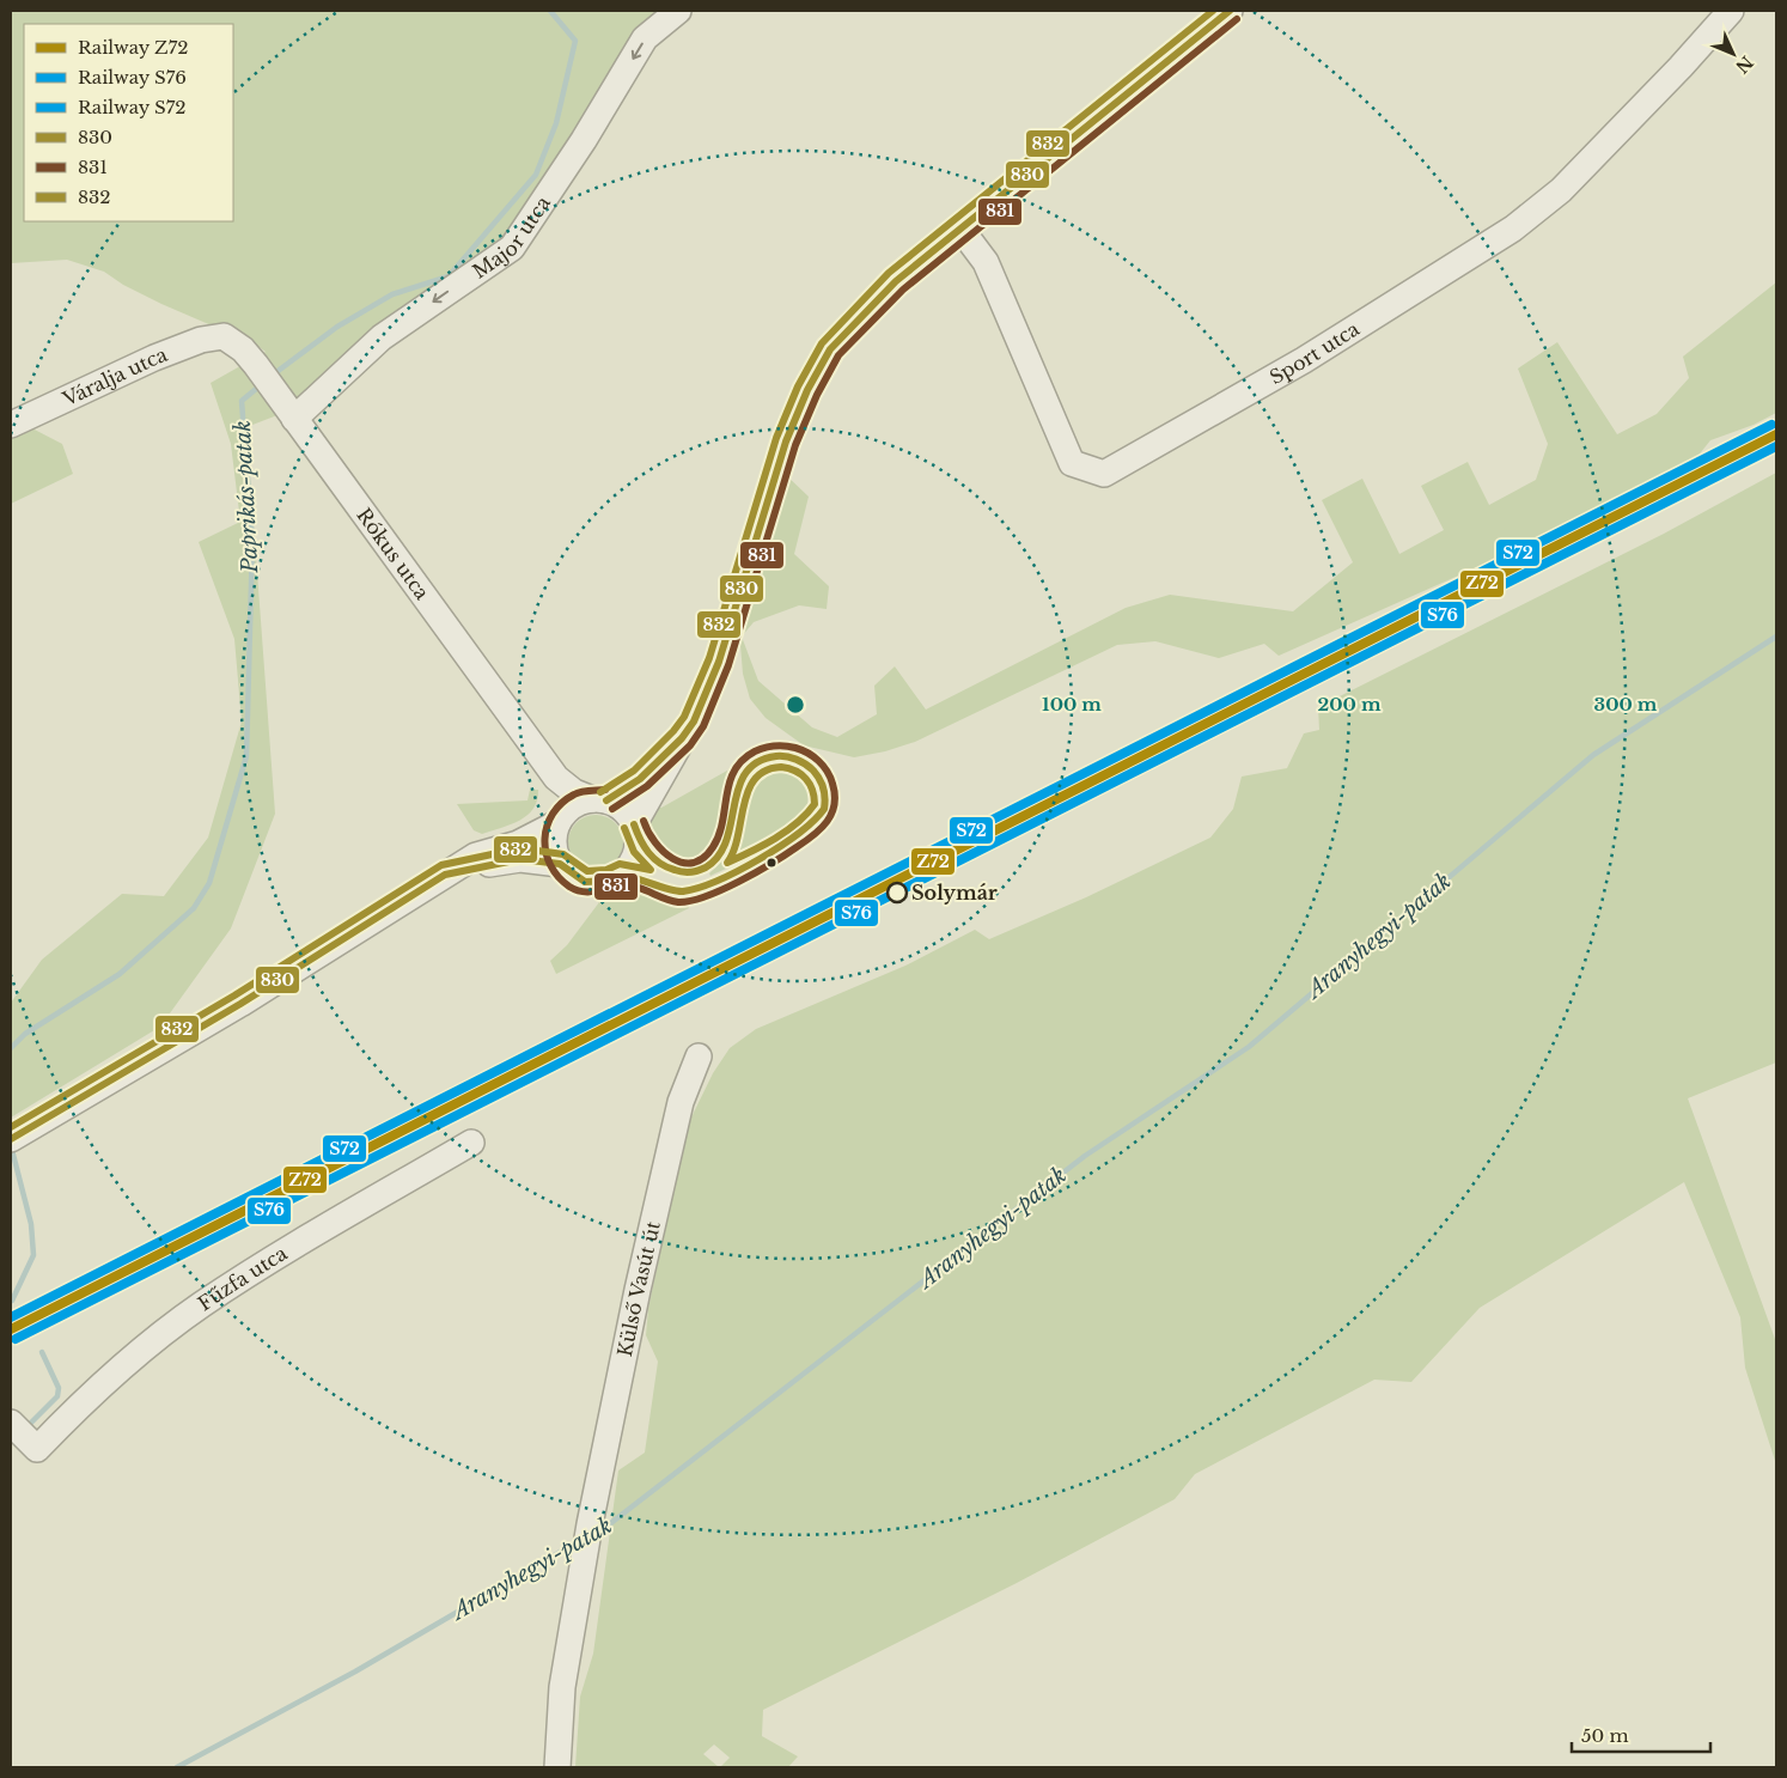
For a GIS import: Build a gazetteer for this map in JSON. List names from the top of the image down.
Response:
{
  "streets": {
    "street": [
      "Major utca",
      "Sport utca",
      "Váralja utca",
      "Rókus utca",
      "Fűzfa utca",
      "Külső Vasút út"
    ]
  },
  "crossings": [
    ["Major utca", "Rókus utca"],
    ["Váralja utca", "Rókus utca"]
  ],
  "one_way": ["Major utca"],
  "water": ["Paprikás-patak", "Aranyhegyi-patak"],
  "places": ["Solymár"],
  "lines": [
    "transit line 830",
    "transit line 832",
    "transit line 831",
    "rail line S72",
    "rail line Z72",
    "rail line S76"
  ],
  "legend": [
    "Railway Z72",
    "Railway S76",
    "Railway S72",
    "830",
    "831",
    "832"
  ],
  "scale_bar": "50 m",
  "north": "bottom right",
  "rings": ["100 m", "200 m", "300 m"]
}
